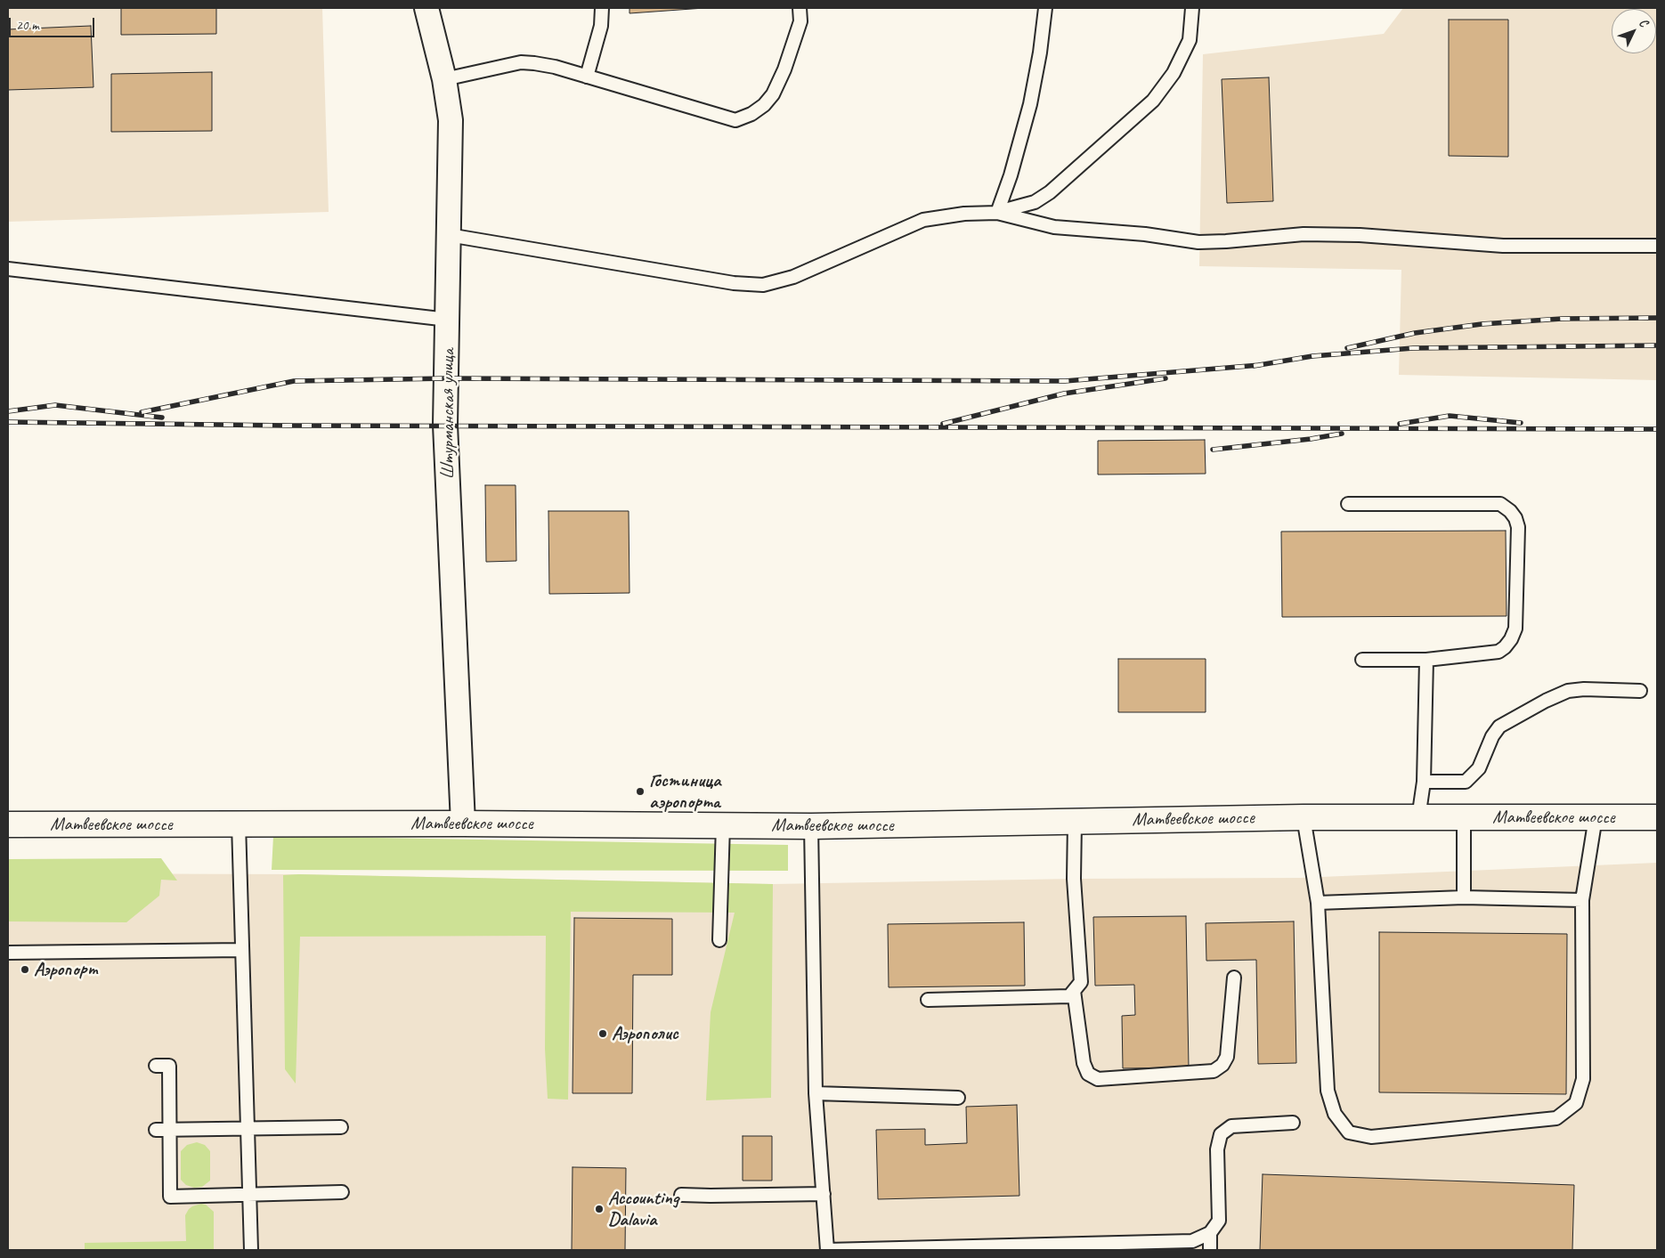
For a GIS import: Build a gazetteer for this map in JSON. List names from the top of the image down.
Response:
{
  "streets": {
    "main road": ["Матвеевское шоссе"],
    "street": ["Штурманская улица"]
  },
  "crossings": [
    ["Штурманская улица", "Матвеевское шоссе"]
  ],
  "places": [
    "Гостиница аэропорта",
    "Аэропорт",
    "Аэрополис",
    "Accounting Dalavia"
  ],
  "scale_bar": "20 m",
  "north": "top right"
}
